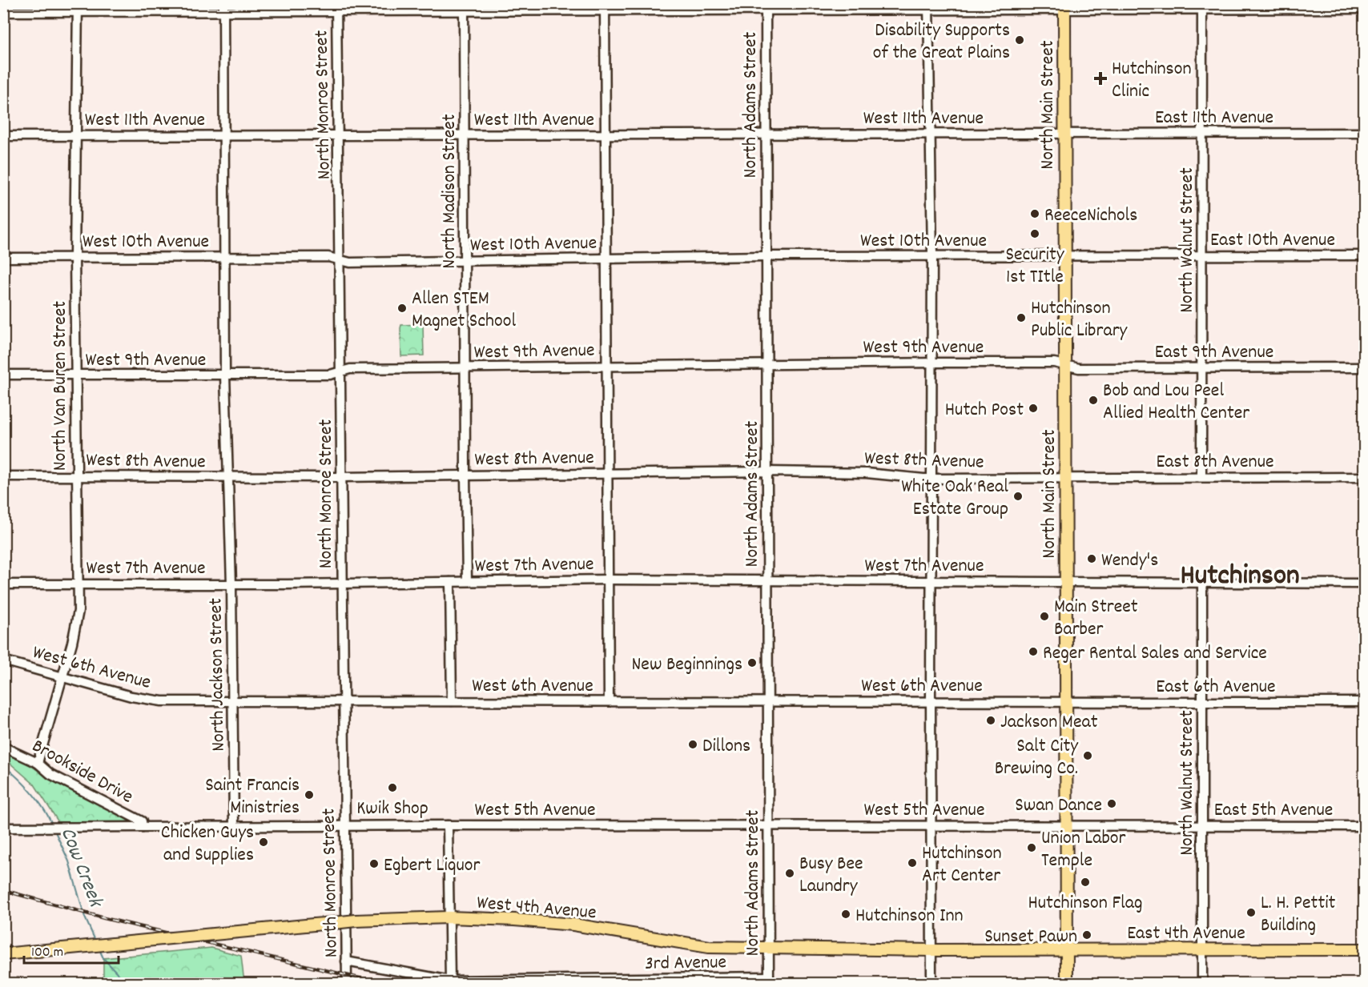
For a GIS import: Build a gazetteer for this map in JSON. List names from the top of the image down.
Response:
{
  "streets": {
    "main road": ["North Main Street", "West 4th Avenue", "East 4th Avenue"],
    "street": [
      "North Monroe Street",
      "North Adams Street",
      "East 11th Avenue",
      "West 11th Avenue",
      "North Madison Street",
      "East 10th Avenue",
      "West 10th Avenue",
      "North Walnut Street",
      "West 9th Avenue",
      "East 9th Avenue",
      "North Van Buren Street",
      "West 8th Avenue",
      "East 8th Avenue",
      "West 7th Avenue",
      "West 6th Avenue",
      "North Jackson Street",
      "East 6th Avenue",
      "Brookside Drive",
      "West 5th Avenue",
      "East 5th Avenue",
      "3rd Avenue"
    ]
  },
  "crossings": [
    ["North Monroe Street", "West 11th Avenue"],
    ["North Monroe Street", "West 10th Avenue"],
    ["North Monroe Street", "West 9th Avenue"],
    ["North Monroe Street", "West 8th Avenue"],
    ["North Monroe Street", "West 7th Avenue"],
    ["North Monroe Street", "West 6th Avenue"],
    ["North Monroe Street", "West 5th Avenue"],
    ["North Monroe Street", "3rd Avenue"],
    ["North Adams Street", "West 11th Avenue"],
    ["North Adams Street", "West 10th Avenue"],
    ["North Adams Street", "West 9th Avenue"],
    ["North Adams Street", "West 8th Avenue"],
    ["North Adams Street", "West 7th Avenue"],
    ["North Adams Street", "West 6th Avenue"],
    ["North Adams Street", "West 5th Avenue"],
    ["North Adams Street", "West 4th Avenue"],
    ["North Adams Street", "3rd Avenue"],
    ["North Main Street", "East 11th Avenue"],
    ["North Main Street", "West 11th Avenue"],
    ["North Main Street", "East 10th Avenue"],
    ["North Main Street", "West 10th Avenue"],
    ["North Main Street", "West 9th Avenue"],
    ["North Main Street", "East 9th Avenue"],
    ["North Main Street", "West 8th Avenue"],
    ["North Main Street", "East 8th Avenue"],
    ["North Main Street", "West 7th Avenue"],
    ["North Main Street", "West 6th Avenue"],
    ["North Main Street", "East 6th Avenue"],
    ["North Main Street", "West 5th Avenue"],
    ["North Main Street", "East 5th Avenue"],
    ["North Main Street", "West 4th Avenue"],
    ["North Main Street", "East 4th Avenue"],
    ["East 11th Avenue", "West 11th Avenue"],
    ["East 11th Avenue", "North Walnut Street"],
    ["West 11th Avenue", "North Madison Street"],
    ["West 11th Avenue", "North Van Buren Street"],
    ["West 11th Avenue", "North Jackson Street"],
    ["North Madison Street", "West 10th Avenue"],
    ["North Madison Street", "West 9th Avenue"],
    ["North Madison Street", "West 8th Avenue"],
    ["North Madison Street", "West 7th Avenue"],
    ["East 10th Avenue", "West 10th Avenue"],
    ["East 10th Avenue", "North Walnut Street"],
    ["West 10th Avenue", "North Van Buren Street"],
    ["West 10th Avenue", "North Jackson Street"],
    ["North Walnut Street", "East 9th Avenue"],
    ["North Walnut Street", "East 8th Avenue"],
    ["North Walnut Street", "West 7th Avenue"],
    ["North Walnut Street", "East 6th Avenue"],
    ["North Walnut Street", "East 5th Avenue"],
    ["North Walnut Street", "East 4th Avenue"],
    ["West 9th Avenue", "East 9th Avenue"],
    ["West 9th Avenue", "North Van Buren Street"],
    ["West 9th Avenue", "North Jackson Street"],
    ["North Van Buren Street", "West 8th Avenue"],
    ["North Van Buren Street", "West 7th Avenue"],
    ["North Van Buren Street", "West 6th Avenue"],
    ["North Van Buren Street", "Brookside Drive"],
    ["West 8th Avenue", "East 8th Avenue"],
    ["West 8th Avenue", "North Jackson Street"],
    ["West 7th Avenue", "North Jackson Street"],
    ["West 6th Avenue", "North Jackson Street"],
    ["West 6th Avenue", "East 6th Avenue"],
    ["North Jackson Street", "West 5th Avenue"],
    ["Brookside Drive", "West 5th Avenue"],
    ["West 5th Avenue", "East 5th Avenue"],
    ["West 4th Avenue", "East 4th Avenue"]
  ],
  "districts": ["Hutchinson"],
  "water": ["Cow Creek"],
  "places": {
    "other": [
      "Disability Supports of the Great Plains",
      "ReeceNichols",
      "Security 1st TItle",
      "Allen STEM Magnet School",
      "Hutchinson Public Library",
      "Bob and Lou Peel Allied Health Center",
      "Hutch Post",
      "White Oak Real Estate Group",
      "Wendy's",
      "Main Street Barber",
      "Reger Rental Sales and Service",
      "New Beginnings",
      "Jackson Meat",
      "Dillons",
      "Salt City Brewing Co.",
      "Kwik Shop",
      "Saint Francis Ministries",
      "Swan Dance",
      "Chicken Guys and Supplies",
      "Union Labor Temple",
      "Hutchinson Art Center",
      "Egbert Liquor",
      "Busy Bee Laundry",
      "Hutchinson Flag",
      "L. H. Pettit Building",
      "Hutchinson Inn",
      "Sunset Pawn"
    ],
    "health": ["Hutchinson Clinic"]
  },
  "scale_bar": "100 m"
}
